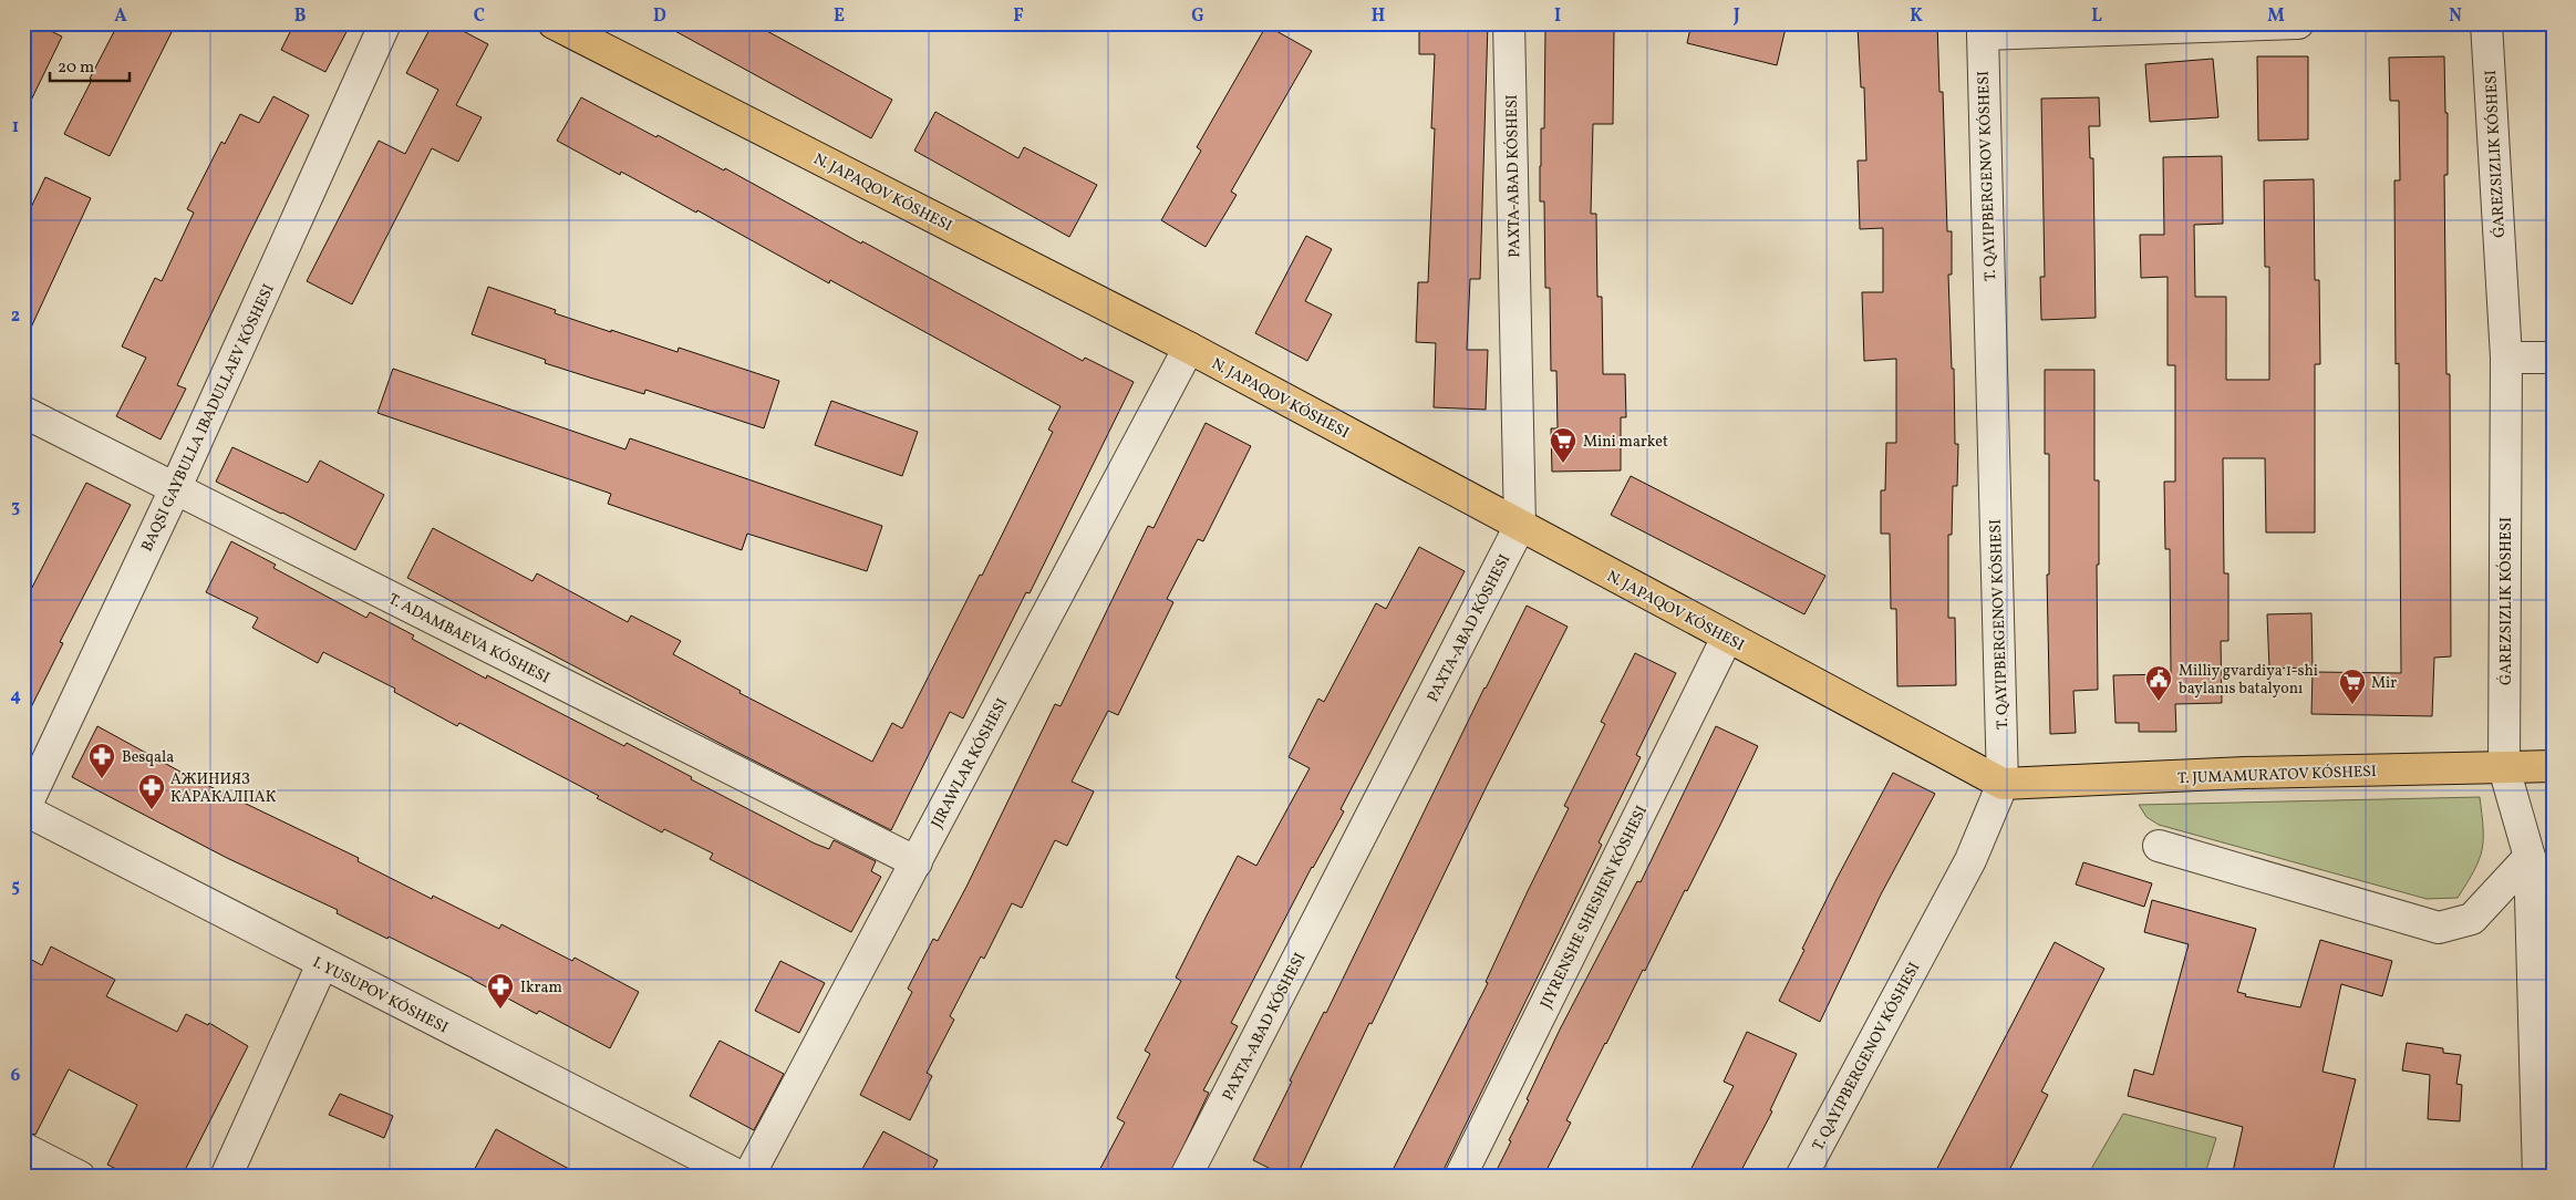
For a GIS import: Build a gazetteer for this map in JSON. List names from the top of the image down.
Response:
{
  "streets": {
    "main road": ["N. JAPAQOV KÓSHESI", "T. JUMAMURATOV KÓSHESI"],
    "street": [
      "ǴAREZSIZLIK KÓSHESI",
      "PAXTA-ABAD KÓSHESI",
      "T. ADAMBAEVA KÓSHESI",
      "JIYRENSHE SHESHEN KÓSHESI",
      "I. YUSUPOV KÓSHESI"
    ]
  },
  "crossings": [
    ["ǴAREZSIZLIK KÓSHESI", "T. JUMAMURATOV KÓSHESI"],
    ["PAXTA-ABAD KÓSHESI", "N. JAPAQOV KÓSHESI"],
    ["N. JAPAQOV KÓSHESI", "T. JUMAMURATOV KÓSHESI"],
    ["N. JAPAQOV KÓSHESI", "JIYRENSHE SHESHEN KÓSHESI"]
  ],
  "places": {
    "supermarket": ["Mini market", "Mir"],
    "public building": ["Milliy gvardiya 1-shi baylanıs batalyonı"],
    "pharmacy": ["Besqala", "АЖИНИЯЗ КАРАКАЛПАК", "Ikram"]
  },
  "scale_bar": "20 m",
  "grid": {
    "columns": [
      "A",
      "B",
      "C",
      "D",
      "E",
      "F",
      "G",
      "H",
      "I",
      "J",
      "K",
      "L",
      "M",
      "N"
    ],
    "rows": [
      "1",
      "2",
      "3",
      "4",
      "5",
      "6"
    ]
  }
}
